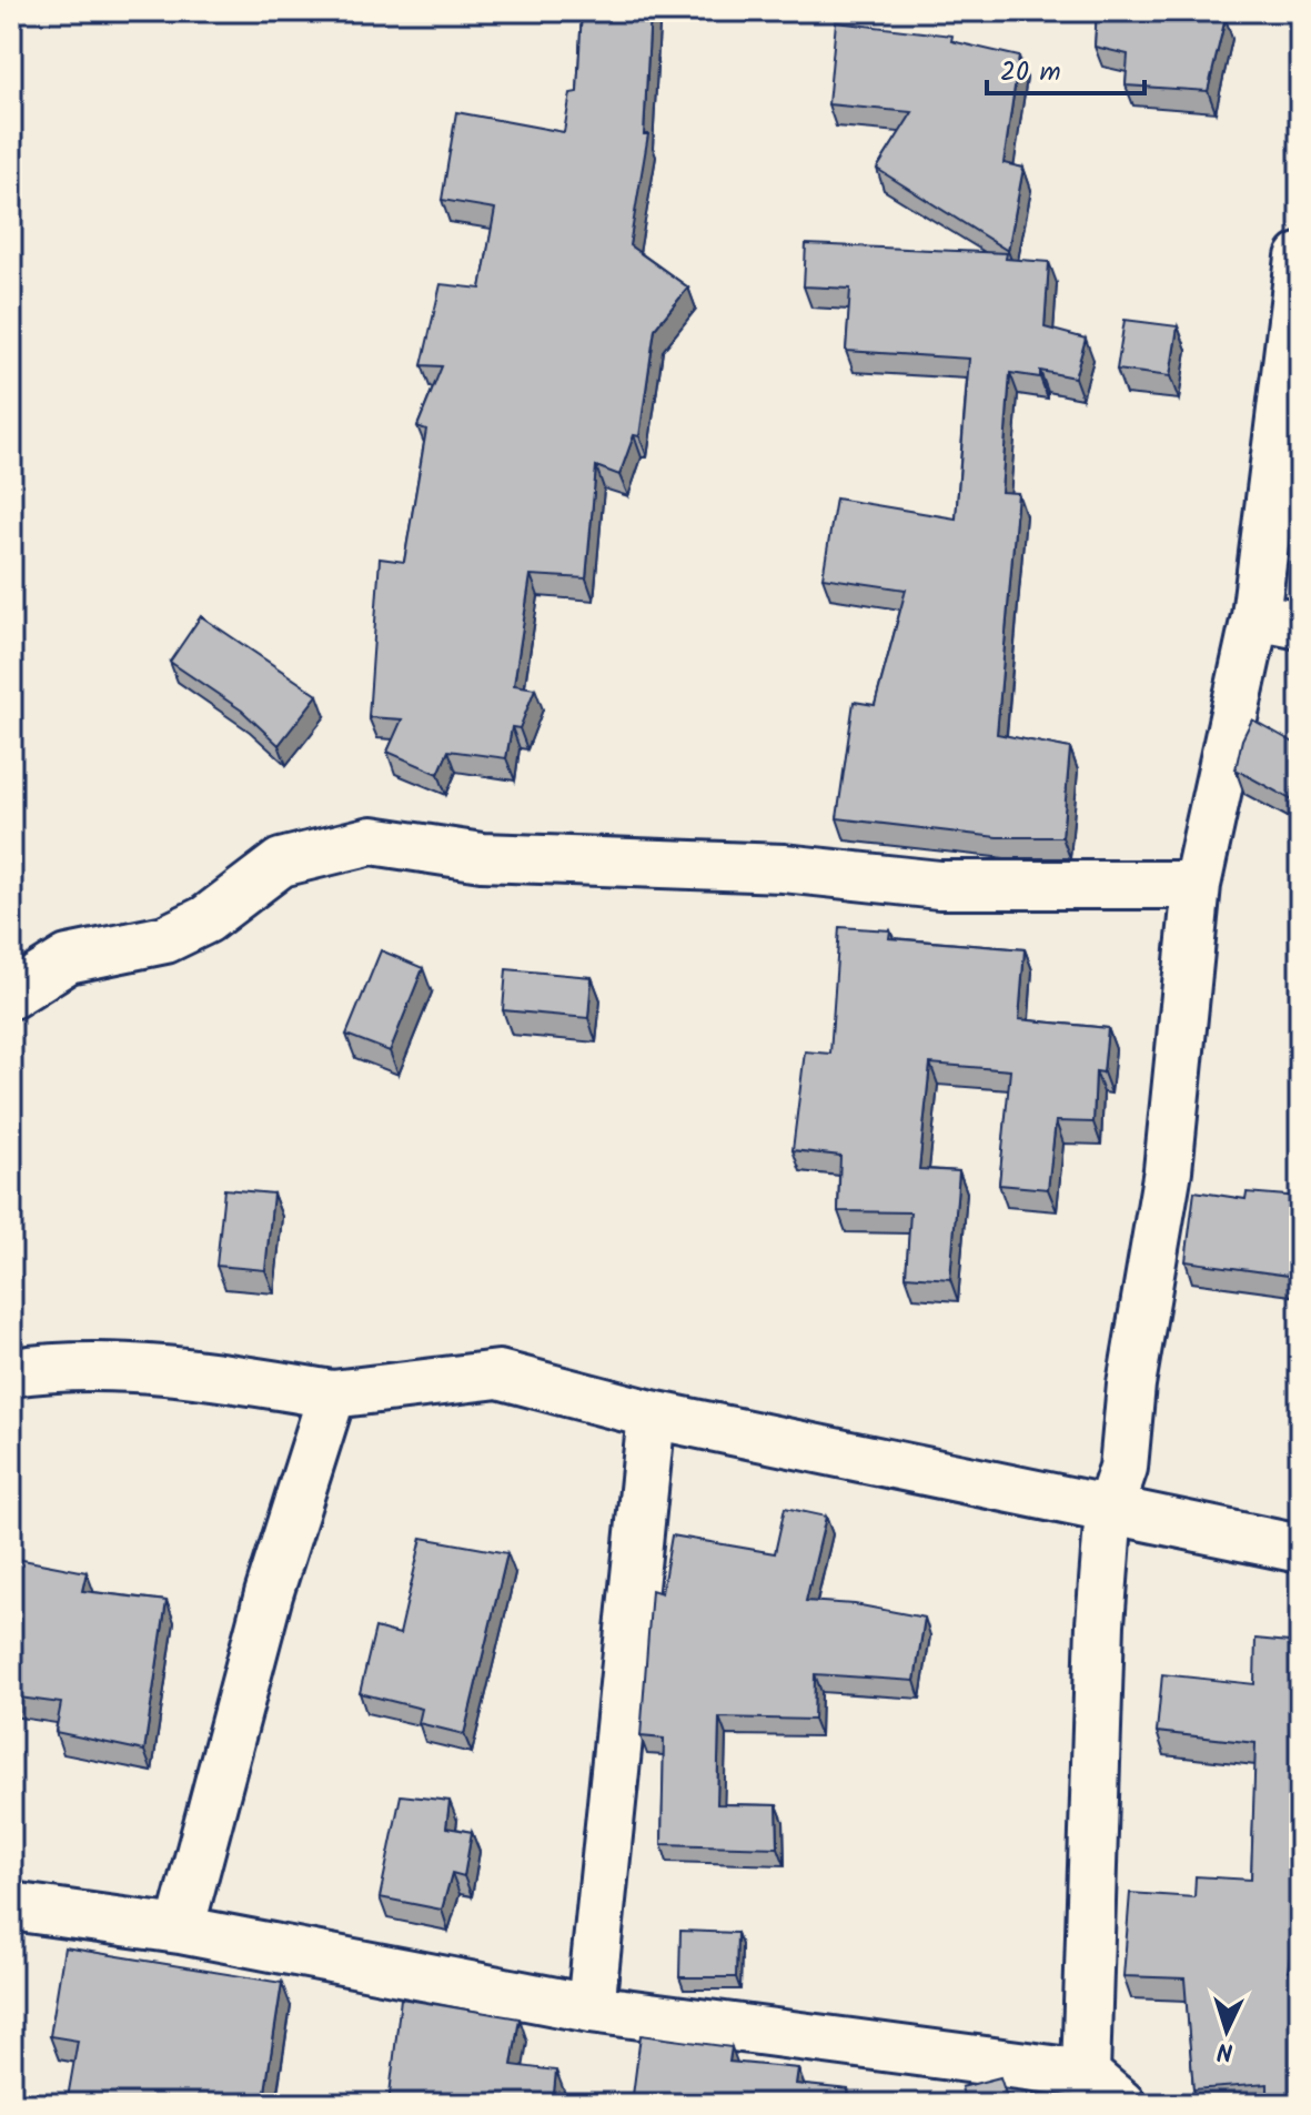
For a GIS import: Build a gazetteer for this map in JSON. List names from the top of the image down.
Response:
{
  "scale_bar": "20 m",
  "north": "bottom"
}
